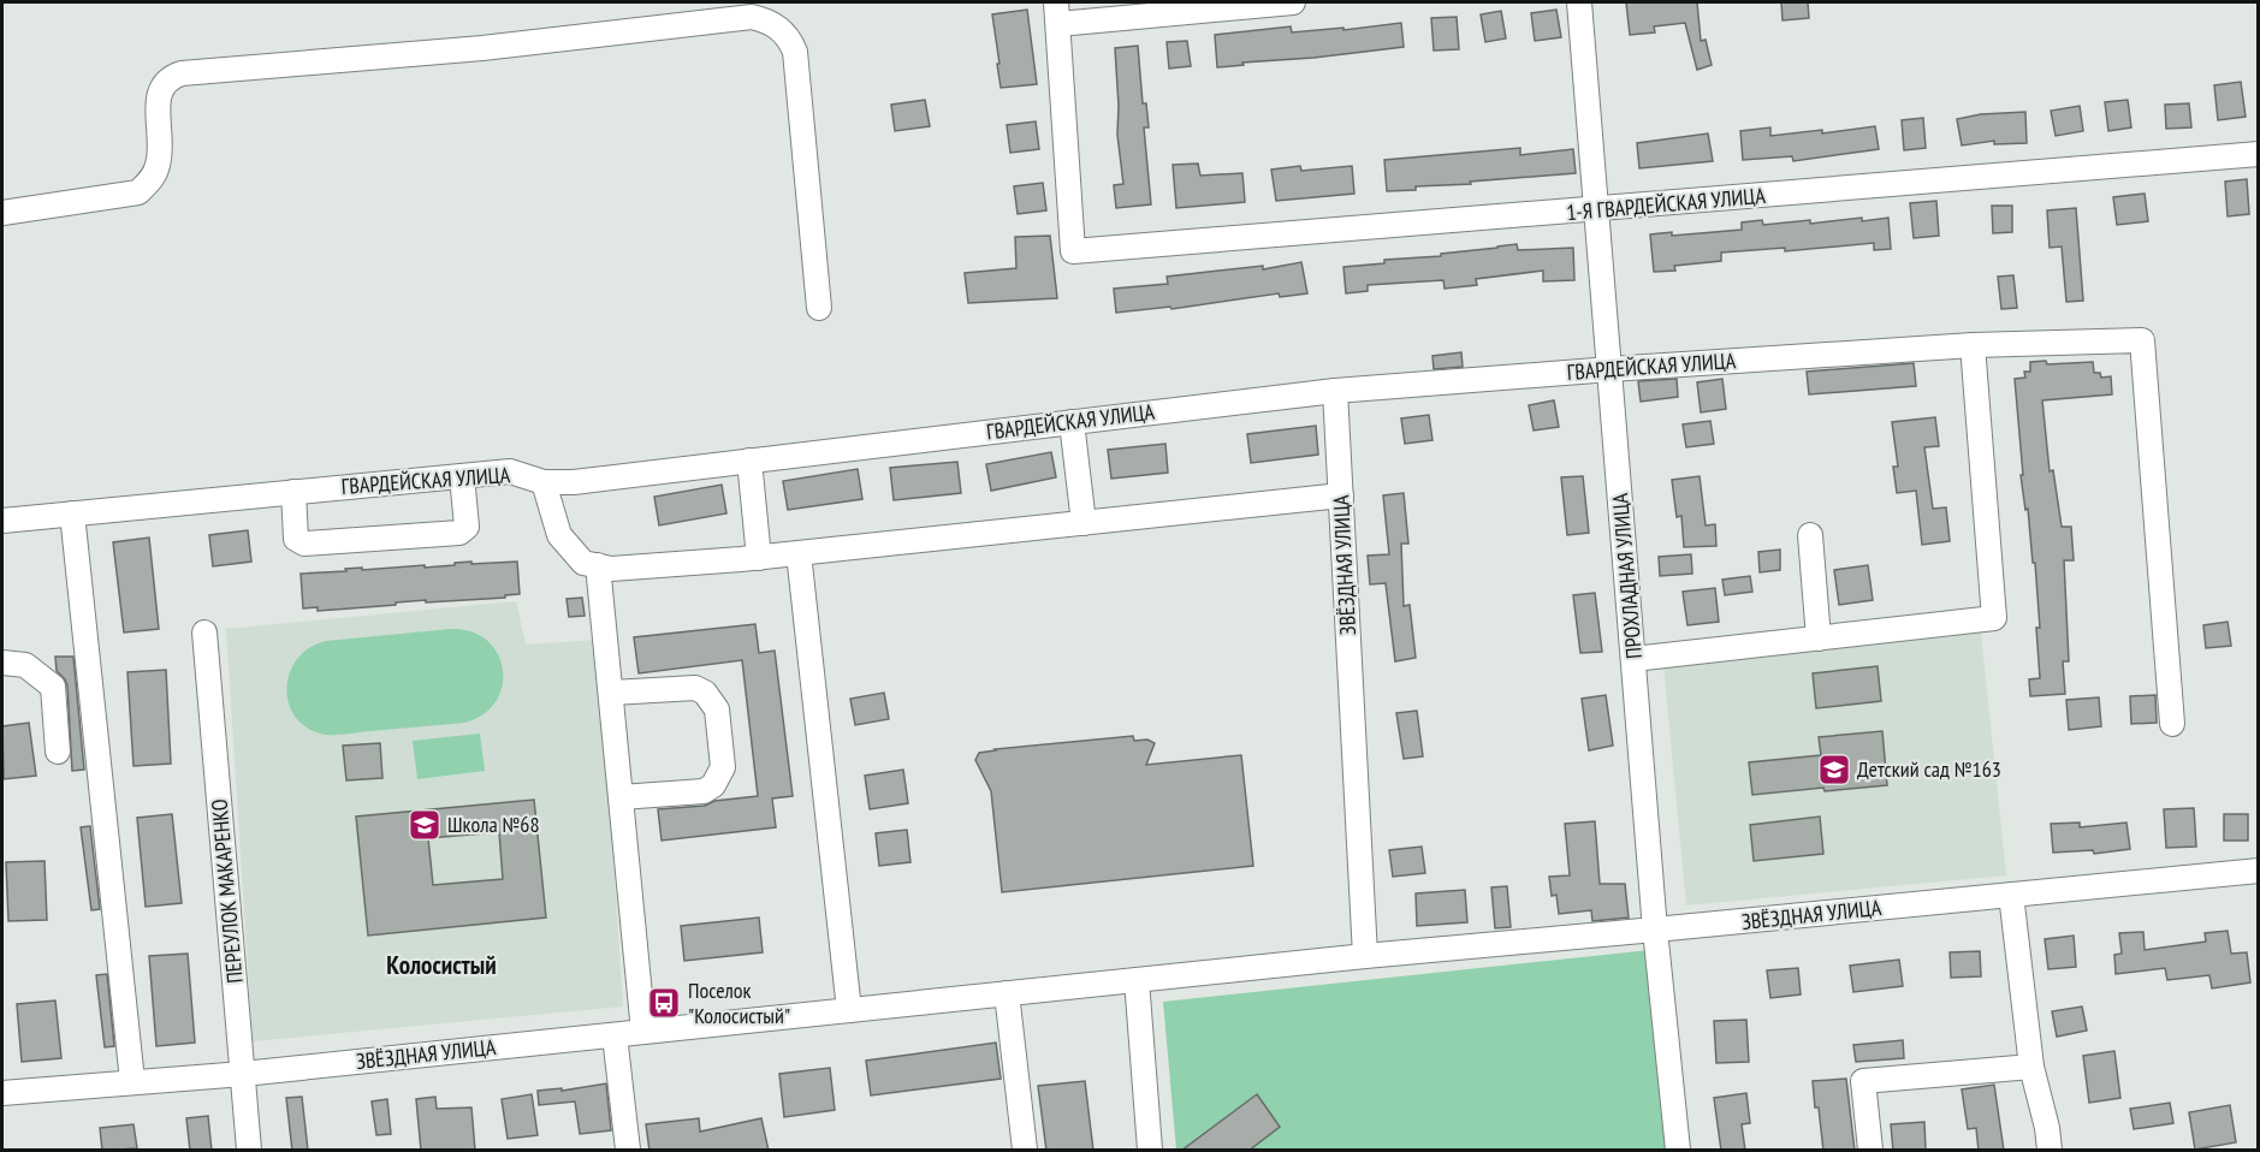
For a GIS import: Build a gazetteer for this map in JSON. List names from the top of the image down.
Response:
{
  "streets": {
    "street": [
      "1-Я ГВАРДЕЙСКАЯ УЛИЦА",
      "ГВАРДЕЙСКАЯ УЛИЦА",
      "ЗВЁЗДНАЯ УЛИЦА",
      "ПРОХЛАДНАЯ УЛИЦА",
      "ПЕРЕУЛОК МАКАРЕНКО"
    ]
  },
  "crossings": [
    ["1-Я ГВАРДЕЙСКАЯ УЛИЦА", "ПРОХЛАДНАЯ УЛИЦА"],
    ["ГВАРДЕЙСКАЯ УЛИЦА", "ЗВЁЗДНАЯ УЛИЦА"],
    ["ГВАРДЕЙСКАЯ УЛИЦА", "ПРОХЛАДНАЯ УЛИЦА"],
    ["ЗВЁЗДНАЯ УЛИЦА", "ПРОХЛАДНАЯ УЛИЦА"],
    ["ЗВЁЗДНАЯ УЛИЦА", "ПЕРЕУЛОК МАКАРЕНКО"]
  ],
  "districts": ["Колосистый"],
  "places": {
    "school or university": ["Детский cад №163", "Школа №68"],
    "bus stop": ["Поселок \"Колосистый\""]
  }
}
